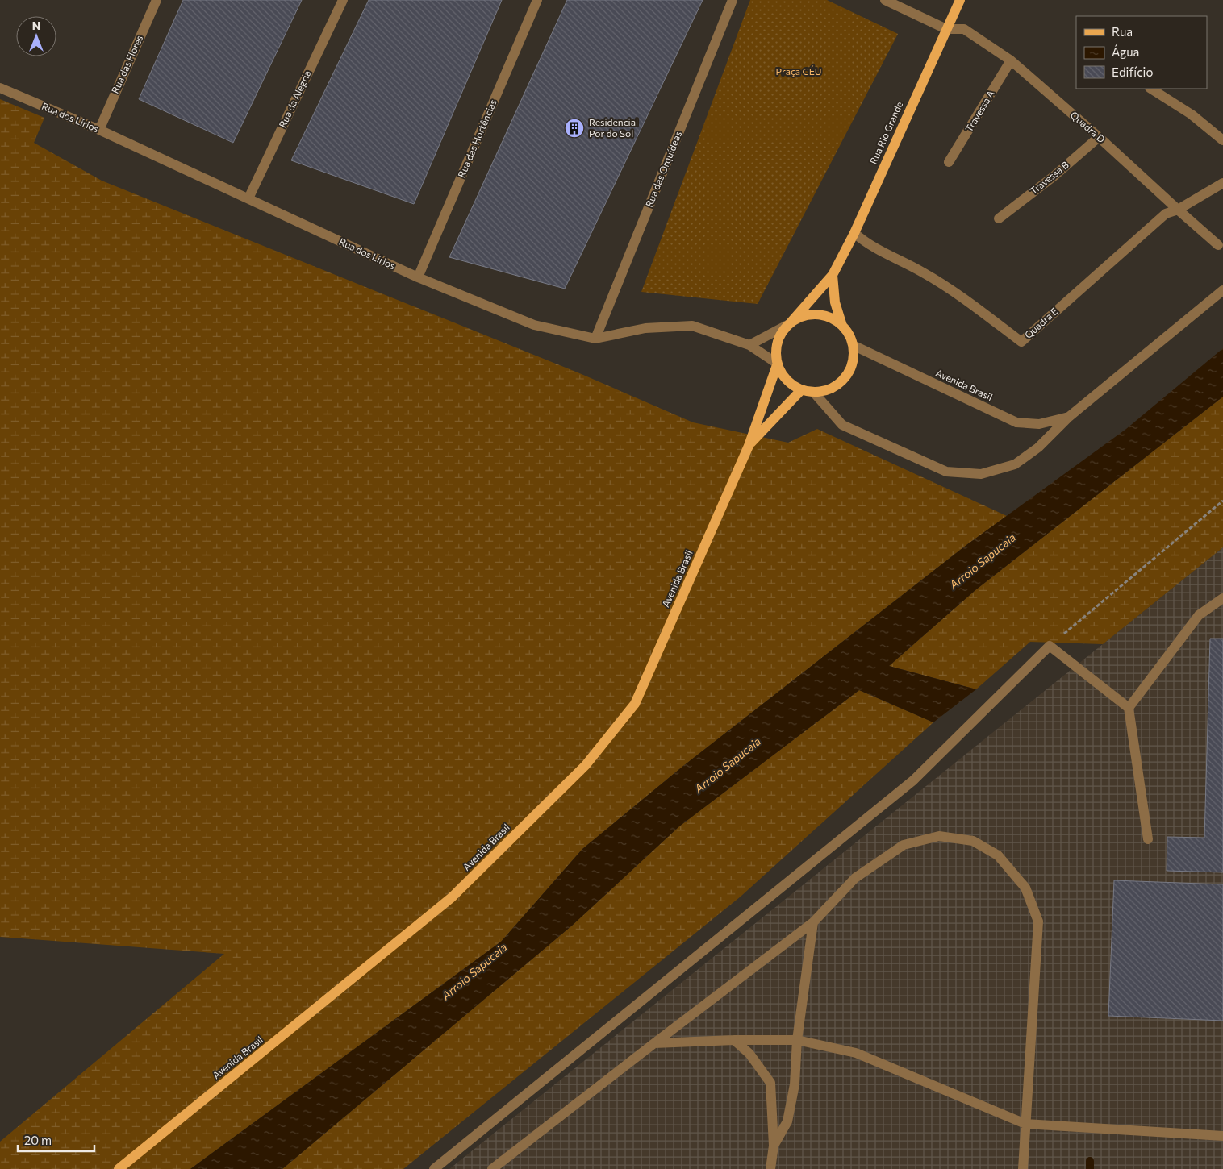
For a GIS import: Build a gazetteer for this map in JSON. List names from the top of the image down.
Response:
{
  "streets": {
    "main road": ["Rua Rio Grande", "Avenida Brasil"],
    "street": [
      "Rua das Flores",
      "Rua da Alegria",
      "Travessa A",
      "Rua dos Lírios",
      "Quadra D",
      "Rua das Hortências",
      "Rua das Orquídeas",
      "Travessa B",
      "Quadra E"
    ]
  },
  "crossings": [
    ["Rua das Flores", "Rua dos Lírios"],
    ["Rua da Alegria", "Rua dos Lírios"],
    ["Travessa A", "Quadra D"],
    ["Rua dos Lírios", "Rua Rio Grande"],
    ["Rua dos Lírios", "Rua das Hortências"],
    ["Rua dos Lírios", "Rua das Orquídeas"],
    ["Rua dos Lírios", "Avenida Brasil"],
    ["Quadra D", "Rua Rio Grande"],
    ["Quadra D", "Travessa B"],
    ["Quadra D", "Quadra E"],
    ["Rua Rio Grande", "Quadra E"],
    ["Rua Rio Grande", "Avenida Brasil"]
  ],
  "water": ["Arroio Sapucaia"],
  "parks": ["Praça CÉU"],
  "places": {
    "building": ["Residencial Por do Sol"]
  },
  "legend": ["Rua", "Água", "Edifício"],
  "scale_bar": "20 m",
  "north": "top"
}
